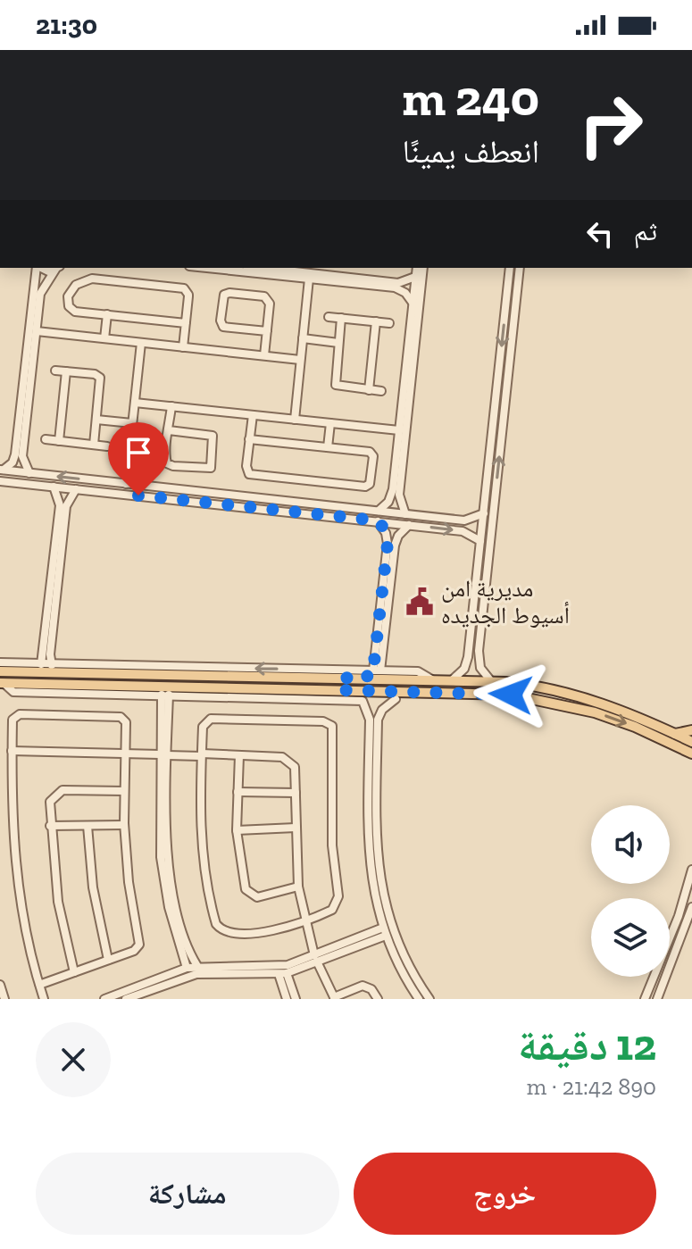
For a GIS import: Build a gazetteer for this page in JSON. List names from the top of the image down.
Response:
{
  "places": {
    "public building": ["مديرية امن أسيوط الجديده"]
  },
  "page": {
    "status": "21:30",
    "turn": ["240 m", "انعطف يمينًا"],
    "then": "ثم",
    "heading": ["12 دقيقة", "890 m · 21:42"],
    "buttons": ["خروج", "مشاركة"]
  }
}
